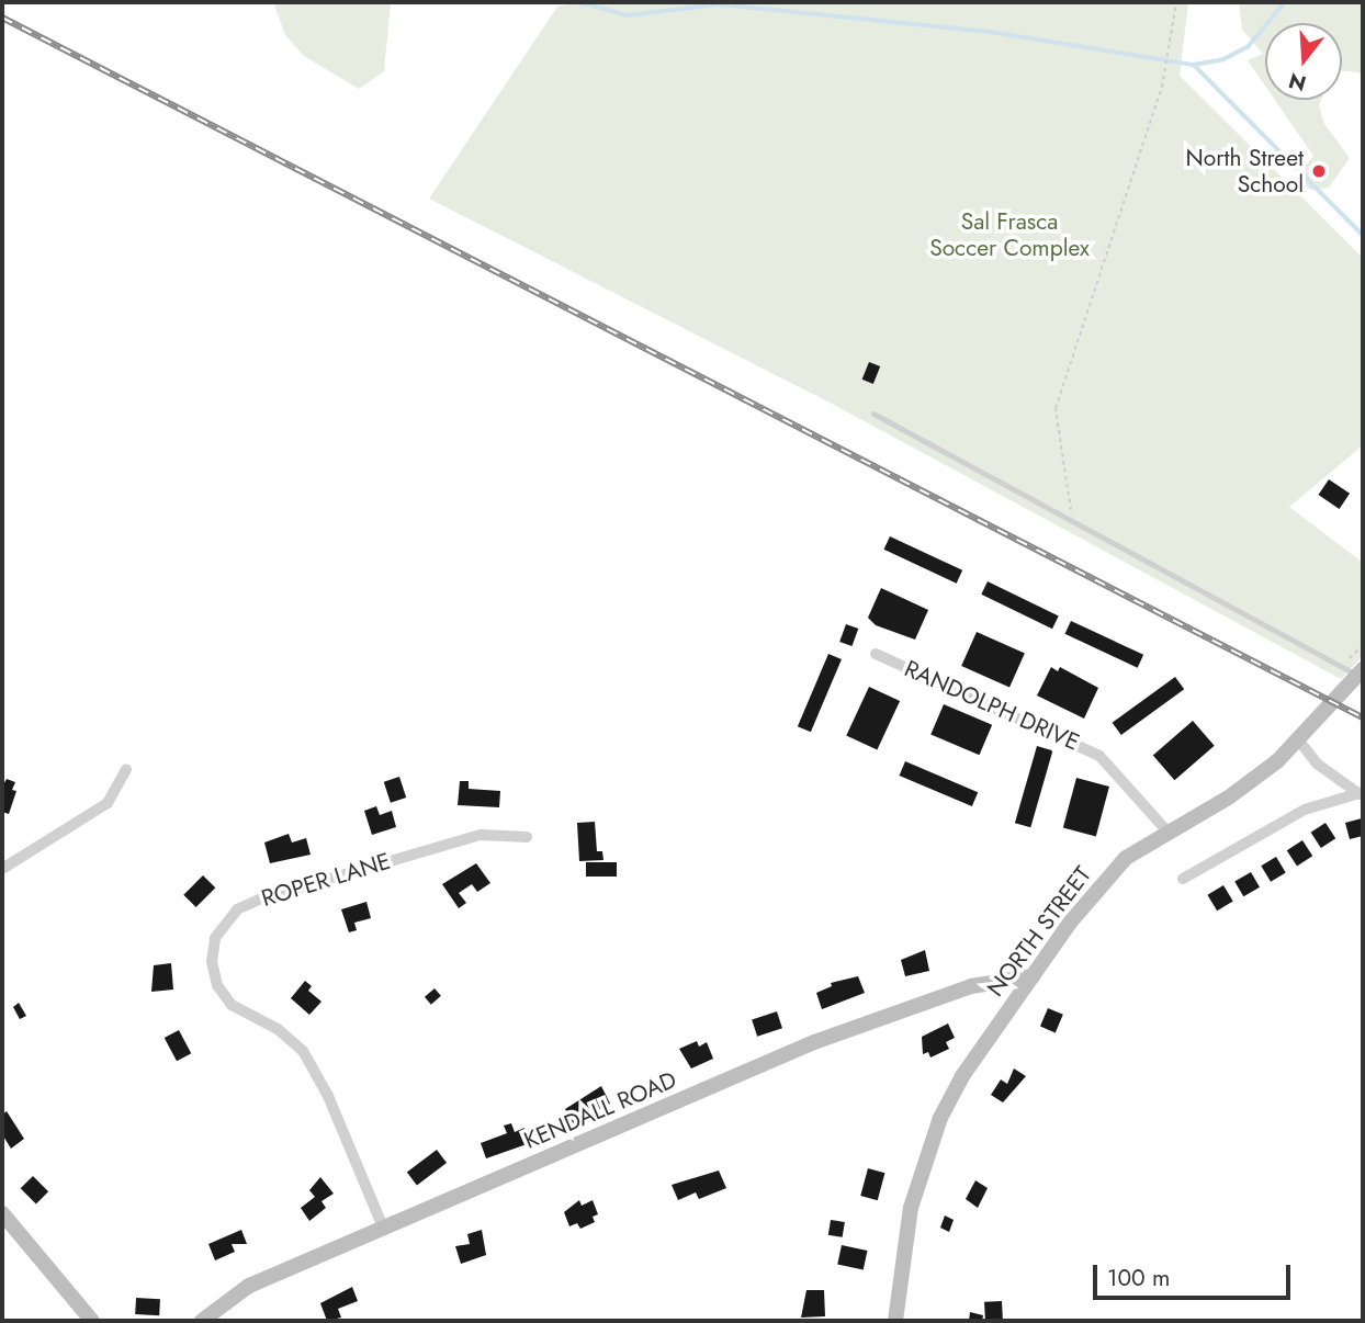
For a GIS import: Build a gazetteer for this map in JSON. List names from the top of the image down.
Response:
{
  "streets": {
    "street": [
      "RANDOLPH DRIVE",
      "ROPER LANE",
      "NORTH STREET",
      "KENDALL ROAD"
    ]
  },
  "crossings": [
    ["RANDOLPH DRIVE", "NORTH STREET"],
    ["ROPER LANE", "KENDALL ROAD"],
    ["NORTH STREET", "KENDALL ROAD"]
  ],
  "parks": ["Sal Frasca Soccer Complex"],
  "places": ["North Street School"],
  "scale_bar": "100 m",
  "north": "bottom"
}
